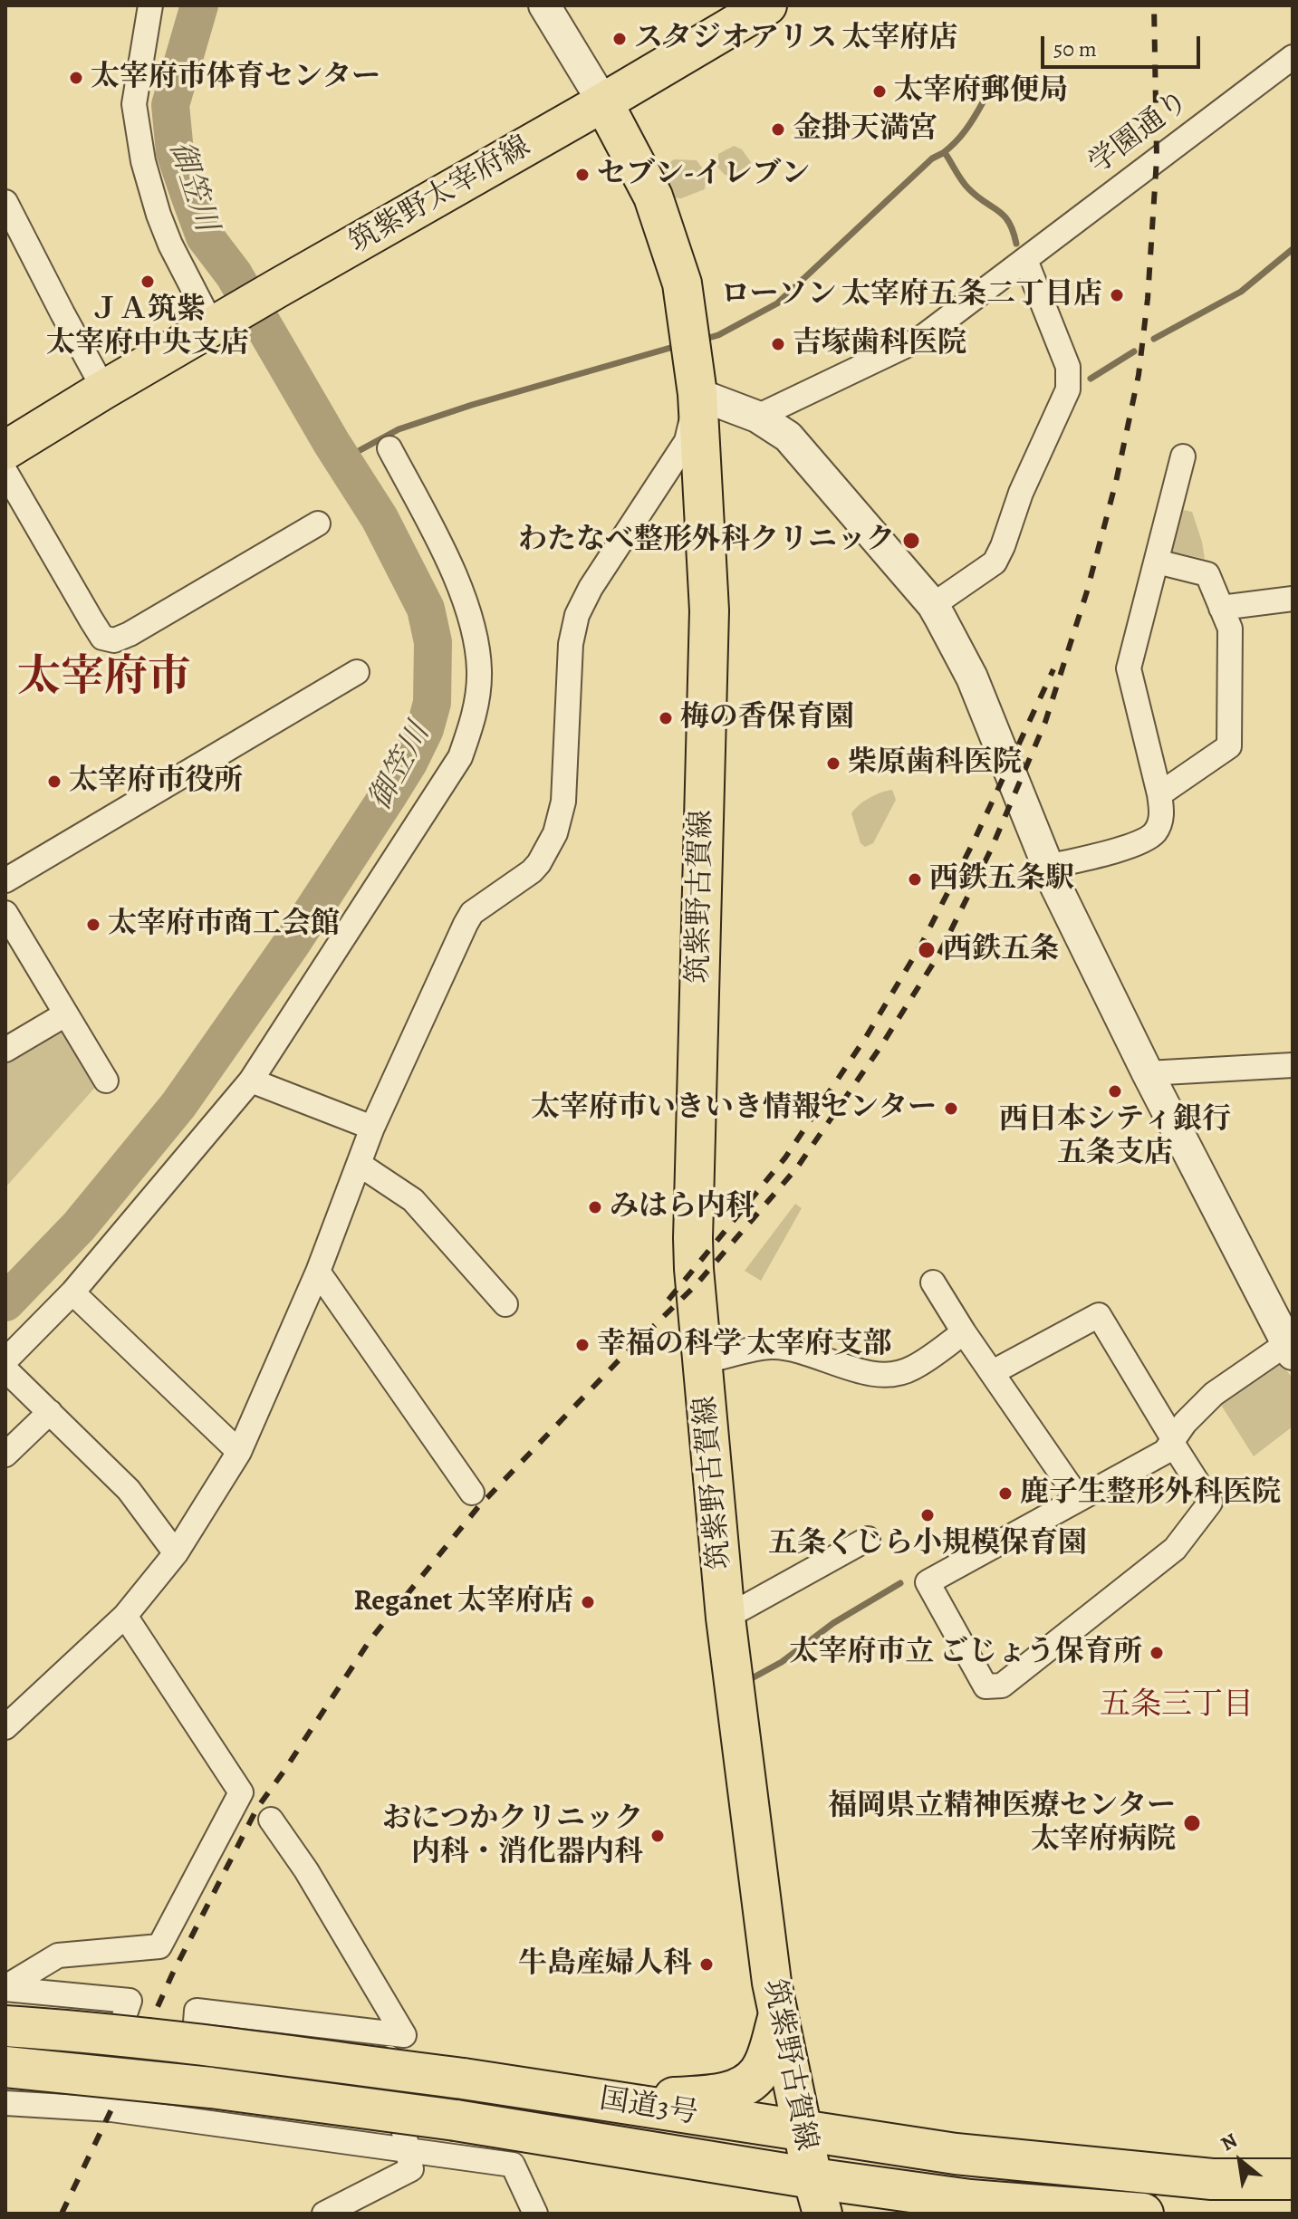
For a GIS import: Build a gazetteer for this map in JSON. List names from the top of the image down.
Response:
{
  "streets": {
    "highway": ["国道3号"],
    "main road": ["筑紫野太宰府線", "筑紫野古賀線"],
    "street": ["学園通り"]
  },
  "crossings": [
    ["筑紫野太宰府線", "筑紫野古賀線"],
    ["筑紫野古賀線", "国道3号"]
  ],
  "districts": ["太宰府市", "五条三丁目"],
  "water": ["御笠川"],
  "places": [
    "スタジオアリス 太宰府店",
    "太宰府市体育センター",
    "太宰府郵便局",
    "金掛天満宮",
    "セブン-イレブン",
    "ＪＡ筑紫 太宰府中央支店",
    "ローソン 太宰府五条二丁目店",
    "吉塚歯科医院",
    "わたなべ整形外科クリニック",
    "梅の香保育園",
    "柴原歯科医院",
    "太宰府市役所",
    "西鉄五条駅",
    "太宰府市商工会館",
    "西鉄五条",
    "西日本シティ銀行 五条支店",
    "太宰府市いきいき情報センター",
    "みはら内科",
    "幸福の科学 太宰府支部",
    "鹿子生整形外科医院",
    "五条くじら小規模保育園",
    "Reganet 太宰府店",
    "太宰府市立 ごじょう保育所",
    "福岡県立精神医療センター 太宰府病院",
    "おにつかクリニック 内科・消化器内科",
    "牛島産婦人科"
  ],
  "scale_bar": "50 m",
  "north": "top left"
}
